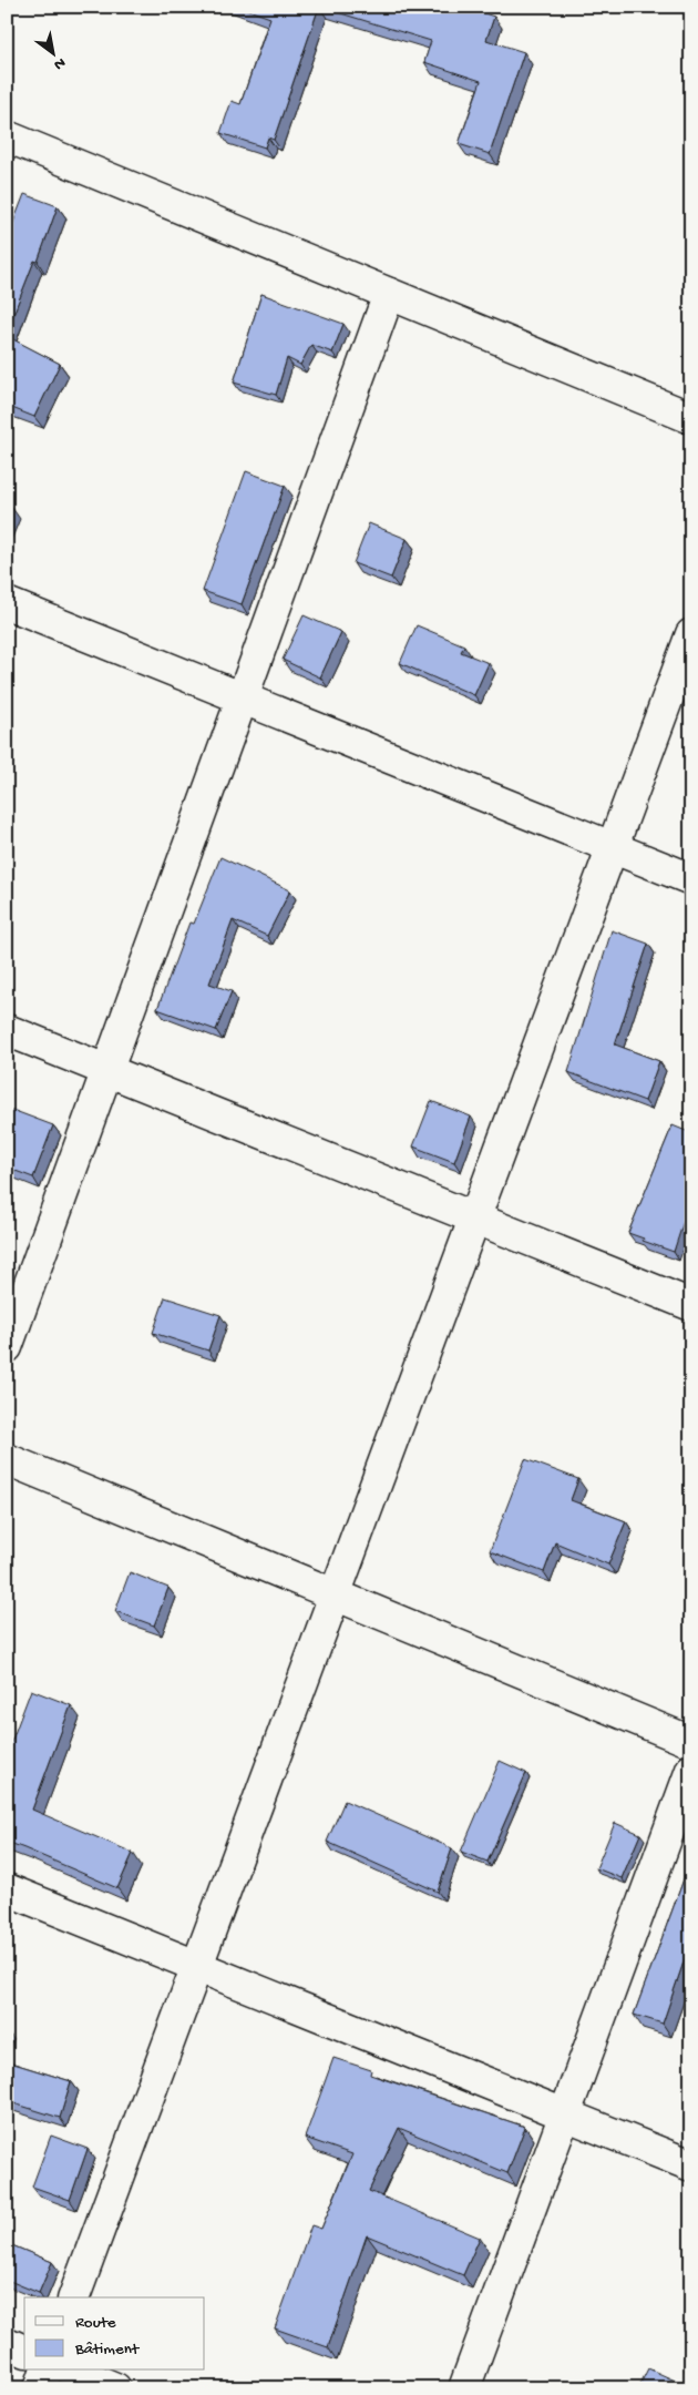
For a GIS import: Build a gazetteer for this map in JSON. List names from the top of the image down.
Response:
{
  "legend": ["Route", "Bâtiment"],
  "north": "bottom right"
}
